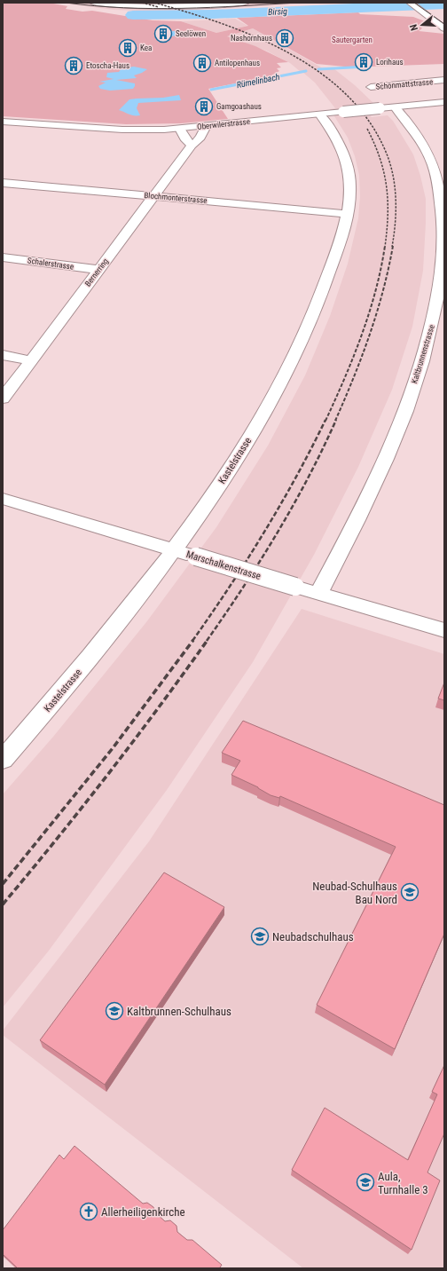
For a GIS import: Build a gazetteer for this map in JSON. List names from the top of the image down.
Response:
{
  "streets": {
    "street": [
      "Schönmattstrasse",
      "Oberwilerstrasse",
      "Blochmonterstrasse",
      "Schalerstrasse",
      "Bernerring",
      "Kaltbrunnenstrasse",
      "Kastelstrasse",
      "Marschalkenstrasse"
    ]
  },
  "crossings": [
    ["Schönmattstrasse", "Oberwilerstrasse"],
    ["Oberwilerstrasse", "Bernerring"],
    ["Oberwilerstrasse", "Kaltbrunnenstrasse"],
    ["Oberwilerstrasse", "Kastelstrasse"],
    ["Blochmonterstrasse", "Bernerring"],
    ["Blochmonterstrasse", "Kastelstrasse"],
    ["Schalerstrasse", "Bernerring"],
    ["Kaltbrunnenstrasse", "Marschalkenstrasse"],
    ["Kastelstrasse", "Marschalkenstrasse"]
  ],
  "water": ["Birsig", "Rümelinbach"],
  "parks": ["Sautergarten"],
  "places": {
    "building": [
      "Seelöwen",
      "Nashornhaus",
      "Kea",
      "Lorihaus",
      "Antilopenhaus",
      "Etoscha-Haus",
      "Gamgoashaus"
    ],
    "school or university": [
      "Neubad-Schulhaus Bau Nord",
      "Neubadschulhaus",
      "Kaltbrunnen-Schulhaus",
      "Aula, Turnhalle 3"
    ],
    "church": ["Allerheiligenkirche"]
  },
  "north": "left"
}
